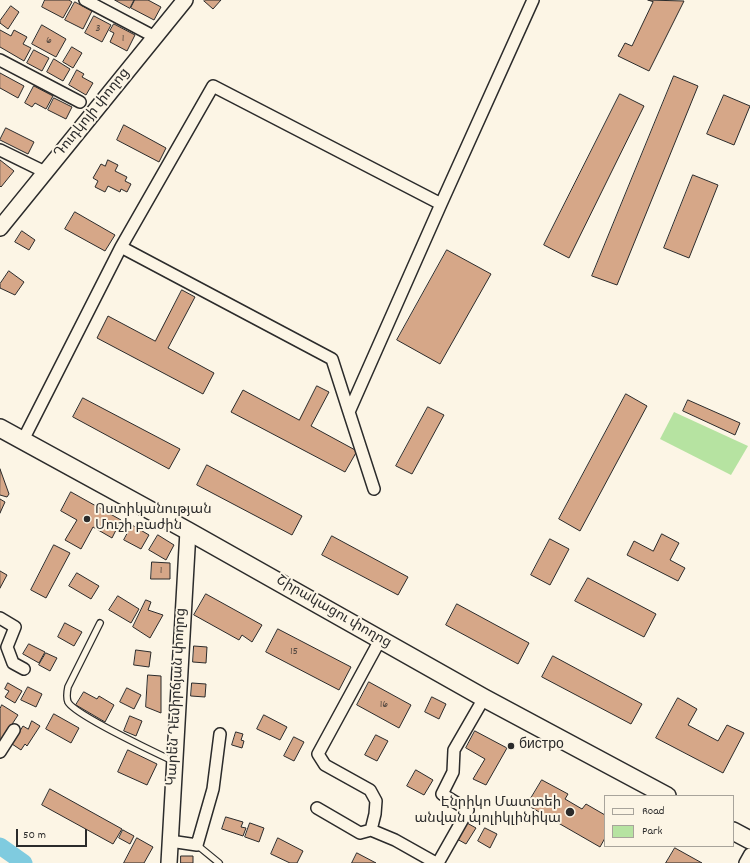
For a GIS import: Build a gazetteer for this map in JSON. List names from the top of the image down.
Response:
{
  "streets": {
    "main road": ["Շիրակացու փողոց"],
    "street": ["Դուդկոյի փողոց", "Կարեն Դեմիրճյան փողոց"]
  },
  "crossings": [
    ["Շիրակացու փողոց", "Կարեն Դեմիրճյան փողոց"]
  ],
  "places": ["Ոստիկանության Մուշի բաժին", "бистро", "Էնրիկո Մատտեի անվան պոլիկլինիկա"],
  "house_numbers": [
    "3",
    "1",
    "6",
    "1",
    "15",
    "16"
  ],
  "legend": ["Road", "Park"],
  "scale_bar": "50 m"
}
